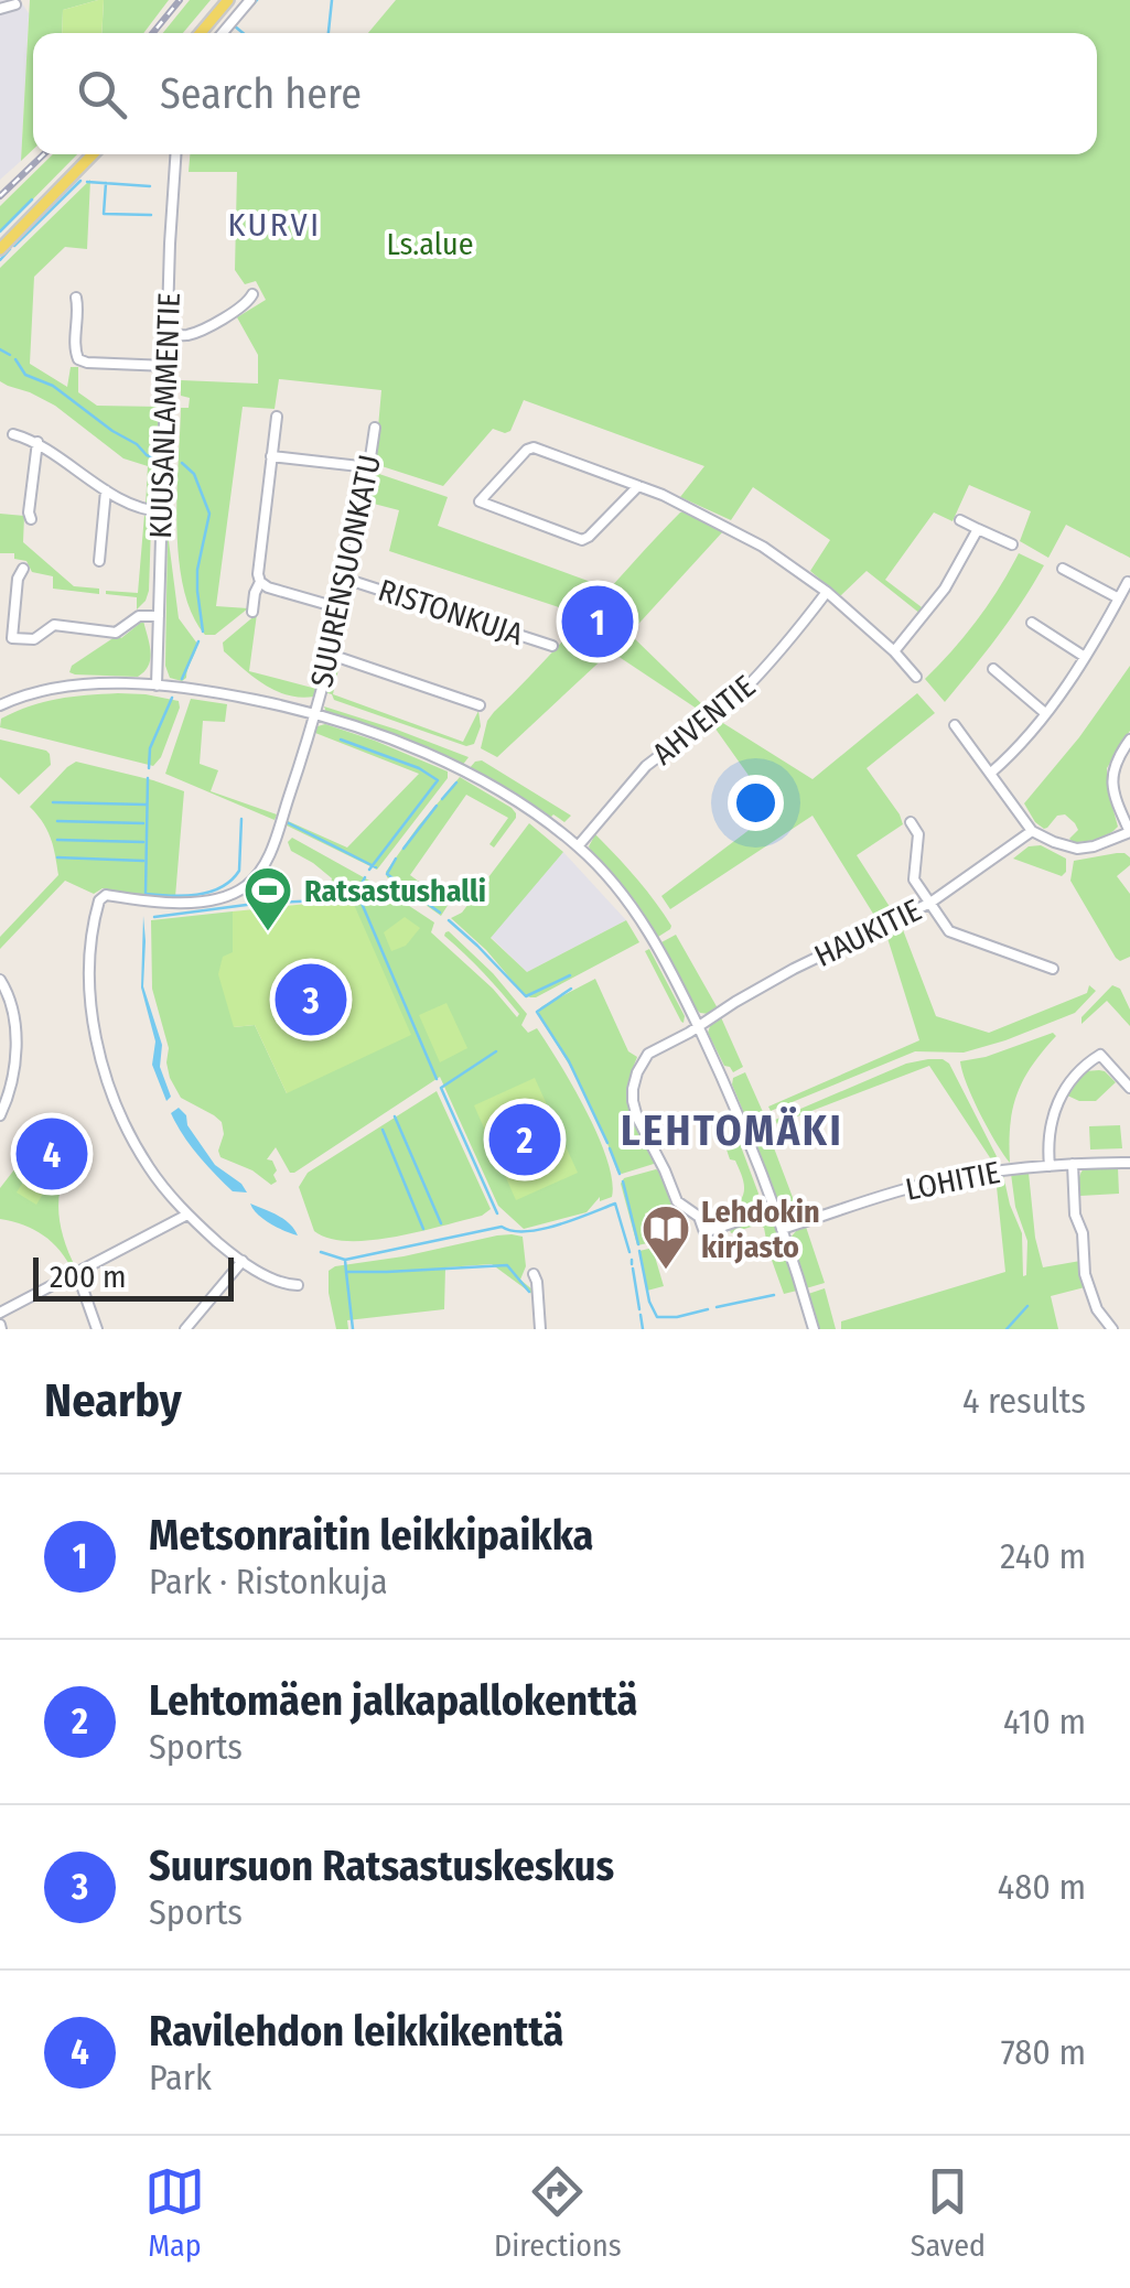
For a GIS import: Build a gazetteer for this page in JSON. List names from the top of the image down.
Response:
{
  "streets": {
    "street": [
      "KUUSANLAMMENTIE",
      "SUURENSUONKATU",
      "RISTONKUJA",
      "AHVENTIE",
      "HAUKITIE",
      "LOHITIE"
    ]
  },
  "crossings": [
    ["SUURENSUONKATU", "RISTONKUJA"]
  ],
  "districts": ["KURVI", "LEHTOMÄKI"],
  "parks": ["Ls.alue"],
  "places": {
    "sports": ["Ratsastushalli"],
    "library": ["Lehdokin kirjasto"]
  },
  "scale_bar": "200 m",
  "page": {
    "search": "Search here",
    "pins": [
      "1",
      "3",
      "2",
      "4"
    ],
    "scale": "200 m",
    "heading": ["Nearby", "4 results"],
    "list": [
      {
        "mark": "1",
        "name": "Metsonraitin leikkipaikka",
        "note": "Park · Ristonkuja",
        "value": "240 m"
      },
      {
        "mark": "2",
        "name": "Lehtomäen jalkapallokenttä",
        "note": "Sports",
        "value": "410 m"
      },
      {
        "mark": "3",
        "name": "Suursuon Ratsastuskeskus",
        "note": "Sports",
        "value": "480 m"
      },
      {
        "mark": "4",
        "name": "Ravilehdon leikkikenttä",
        "note": "Park",
        "value": "780 m"
      }
    ],
    "nav": ["Map", "Directions", "Saved"]
  }
}
